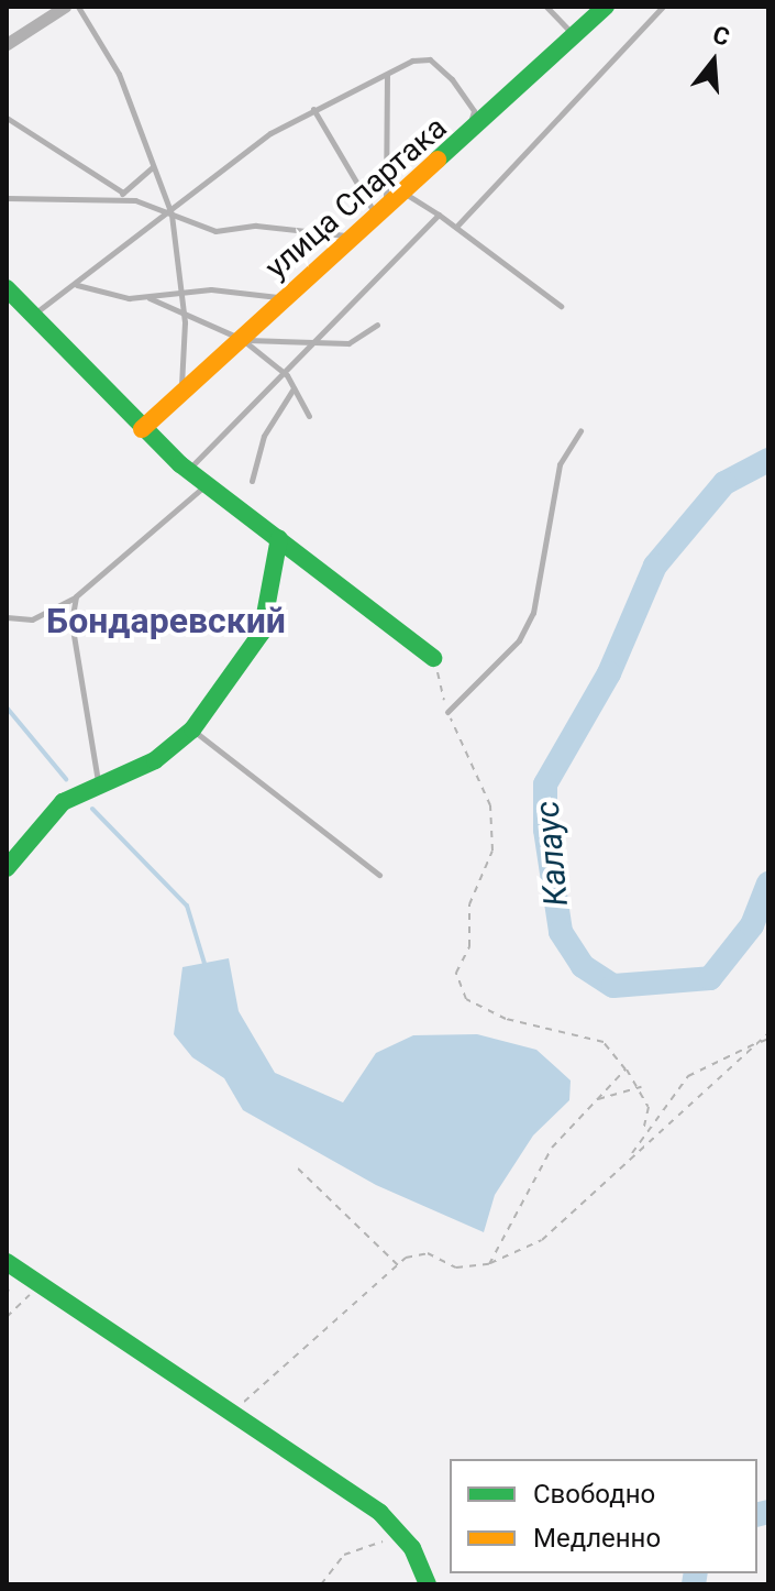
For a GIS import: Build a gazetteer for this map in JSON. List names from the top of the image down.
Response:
{
  "streets": {
    "street": ["улица Спартака"]
  },
  "districts": ["Бондаревский"],
  "water": ["Калаус"],
  "legend": ["Свободно", "Медленно"],
  "north": "top"
}
